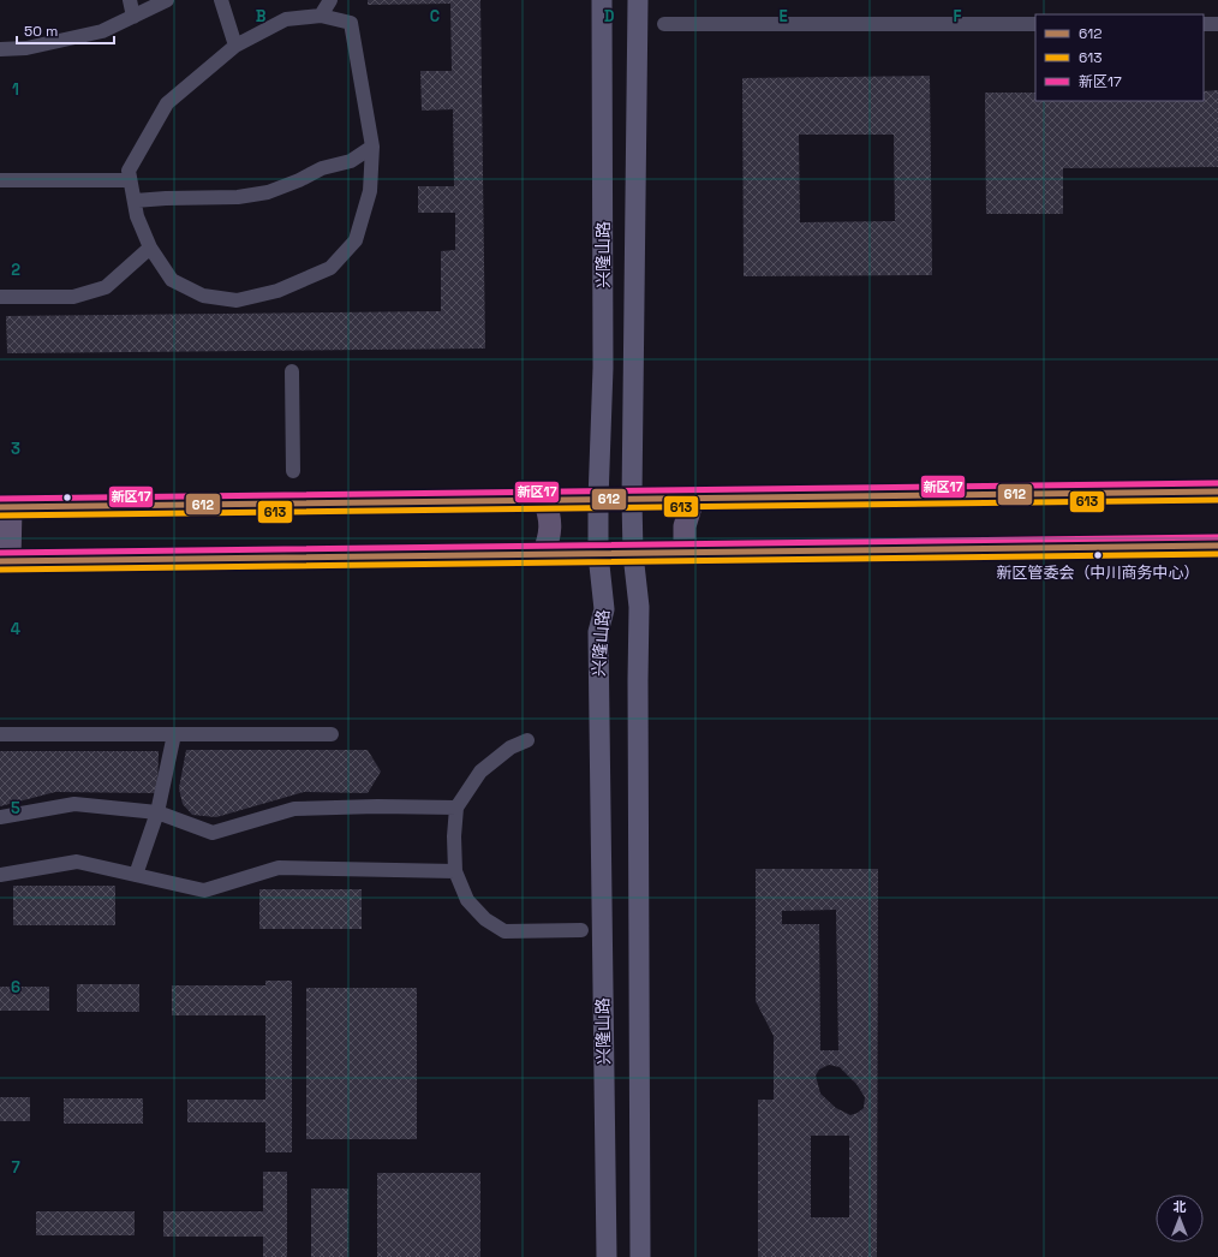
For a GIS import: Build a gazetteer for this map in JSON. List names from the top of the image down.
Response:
{
  "streets": {
    "street": ["兴隆山路"]
  },
  "places": ["新区管委会（中川商务中心）"],
  "lines": ["transit line 新区17", "transit line 612", "transit line 613"],
  "legend": ["612", "613", "新区17"],
  "scale_bar": "50 m",
  "north": "top",
  "grid": {
    "columns": [
      "B",
      "C",
      "D",
      "E",
      "F"
    ],
    "rows": [
      "1",
      "2",
      "3",
      "4",
      "5",
      "6",
      "7"
    ]
  }
}
